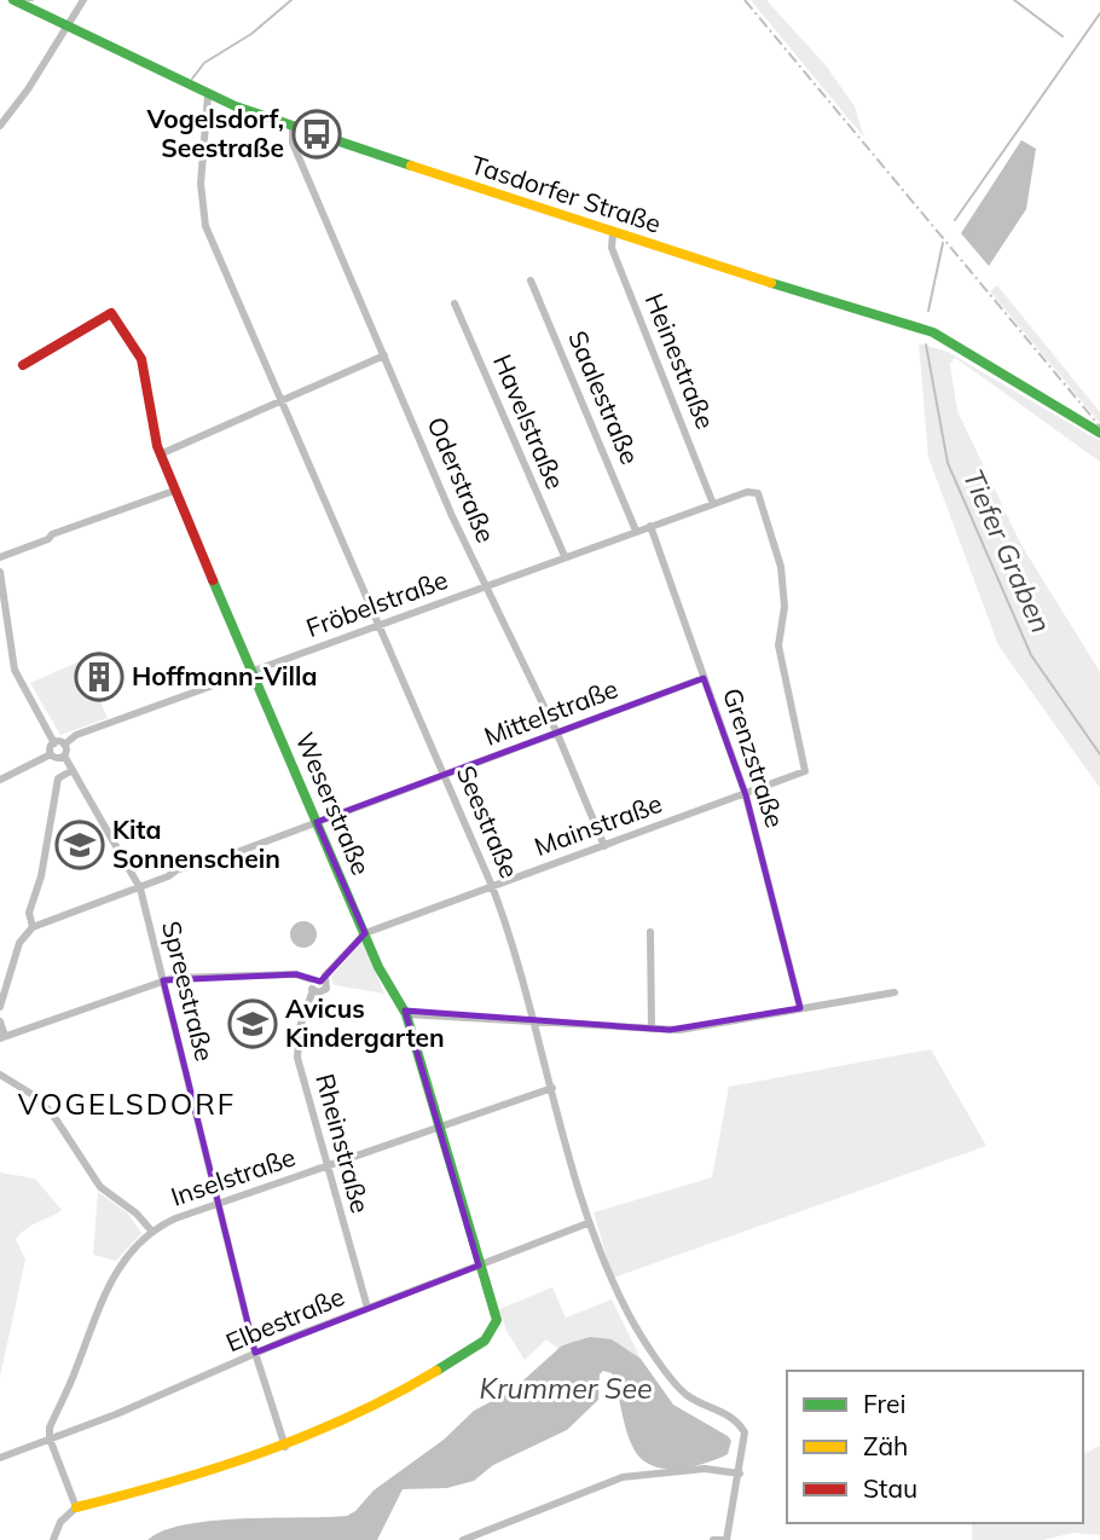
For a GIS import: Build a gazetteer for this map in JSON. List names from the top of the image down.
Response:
{
  "streets": {
    "street": [
      "Tasdorfer Straße",
      "Heinestraße",
      "Saalestraße",
      "Havelstraße",
      "Oderstraße",
      "Fröbelstraße",
      "Mittelstraße",
      "Grenzstraße",
      "Weserstraße",
      "Seestraße",
      "Mainstraße",
      "Spreestraße",
      "Rheinstraße",
      "Inselstraße",
      "Elbestraße"
    ]
  },
  "crossings": [
    ["Tasdorfer Straße", "Heinestraße"],
    ["Tasdorfer Straße", "Oderstraße"],
    ["Tasdorfer Straße", "Seestraße"],
    ["Heinestraße", "Fröbelstraße"],
    ["Saalestraße", "Fröbelstraße"],
    ["Havelstraße", "Fröbelstraße"],
    ["Oderstraße", "Fröbelstraße"],
    ["Oderstraße", "Mittelstraße"],
    ["Oderstraße", "Mainstraße"],
    ["Fröbelstraße", "Grenzstraße"],
    ["Fröbelstraße", "Weserstraße"],
    ["Fröbelstraße", "Seestraße"],
    ["Fröbelstraße", "Mainstraße"],
    ["Mittelstraße", "Grenzstraße"],
    ["Mittelstraße", "Weserstraße"],
    ["Mittelstraße", "Seestraße"],
    ["Mittelstraße", "Spreestraße"],
    ["Grenzstraße", "Mainstraße"],
    ["Weserstraße", "Mainstraße"],
    ["Weserstraße", "Spreestraße"],
    ["Weserstraße", "Inselstraße"],
    ["Weserstraße", "Elbestraße"],
    ["Seestraße", "Mainstraße"],
    ["Seestraße", "Inselstraße"],
    ["Seestraße", "Elbestraße"],
    ["Mainstraße", "Rheinstraße"],
    ["Spreestraße", "Inselstraße"],
    ["Spreestraße", "Elbestraße"],
    ["Rheinstraße", "Inselstraße"],
    ["Rheinstraße", "Elbestraße"],
    ["Inselstraße", "Elbestraße"]
  ],
  "districts": ["VOGELSDORF"],
  "water": ["Tiefer Graben", "Krummer See"],
  "places": {
    "bus stop": ["Vogelsdorf, Seestraße"],
    "building": ["Hoffmann-Villa"],
    "school or university": ["Kita Sonnenschein", "Avicus Kindergarten"]
  },
  "legend": ["Frei", "Zäh", "Stau"]
}
